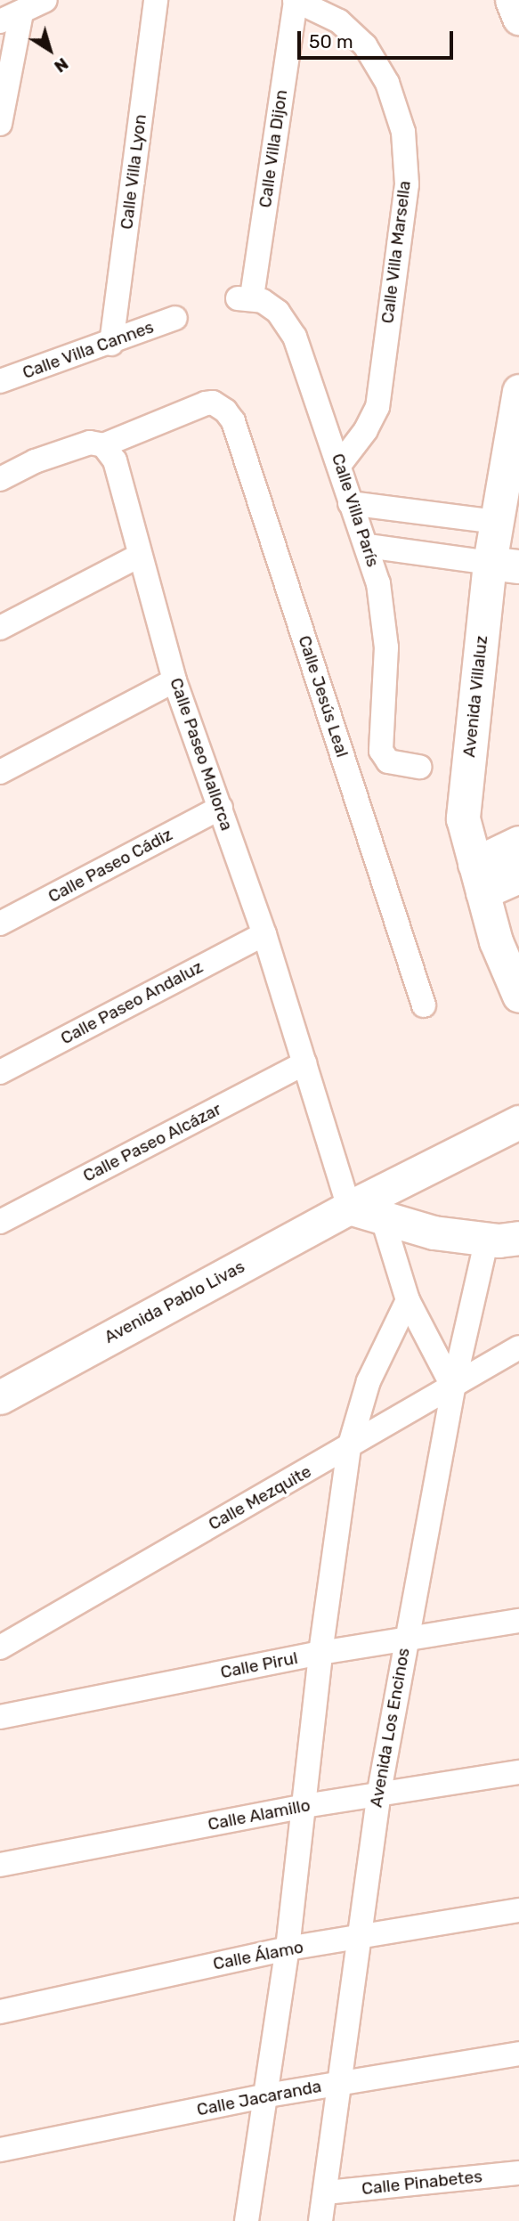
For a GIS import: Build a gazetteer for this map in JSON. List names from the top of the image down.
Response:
{
  "streets": {
    "street": [
      "Calle Villa Dijon",
      "Calle Villa Lyon",
      "Calle Villa Marsella",
      "Calle Villa Cannes",
      "Calle Villa París",
      "Calle Jesús Leal",
      "Avenida Villaluz",
      "Calle Paseo Mallorca",
      "Calle Paseo Cádiz",
      "Calle Paseo Andaluz",
      "Calle Paseo Alcázar",
      "Avenida Pablo Livas",
      "Calle Mezquite",
      "Calle Pirul",
      "Avenida Los Encinos",
      "Calle Alamillo",
      "Calle Álamo",
      "Calle Jacaranda",
      "Calle Pinabetes"
    ]
  },
  "crossings": [
    ["Calle Villa Dijon", "Calle Villa Marsella"],
    ["Calle Villa Dijon", "Calle Villa París"],
    ["Calle Villa Lyon", "Calle Villa Cannes"],
    ["Calle Villa Marsella", "Calle Villa París"],
    ["Calle Jesús Leal", "Calle Paseo Mallorca"],
    ["Calle Paseo Mallorca", "Calle Paseo Cádiz"],
    ["Calle Paseo Mallorca", "Calle Paseo Andaluz"],
    ["Calle Paseo Mallorca", "Calle Paseo Alcázar"],
    ["Calle Paseo Mallorca", "Avenida Pablo Livas"],
    ["Calle Mezquite", "Avenida Los Encinos"],
    ["Calle Pirul", "Avenida Los Encinos"],
    ["Avenida Los Encinos", "Calle Alamillo"],
    ["Avenida Los Encinos", "Calle Álamo"],
    ["Avenida Los Encinos", "Calle Jacaranda"],
    ["Avenida Los Encinos", "Calle Pinabetes"]
  ],
  "scale_bar": "50 m",
  "north": "bottom right"
}
